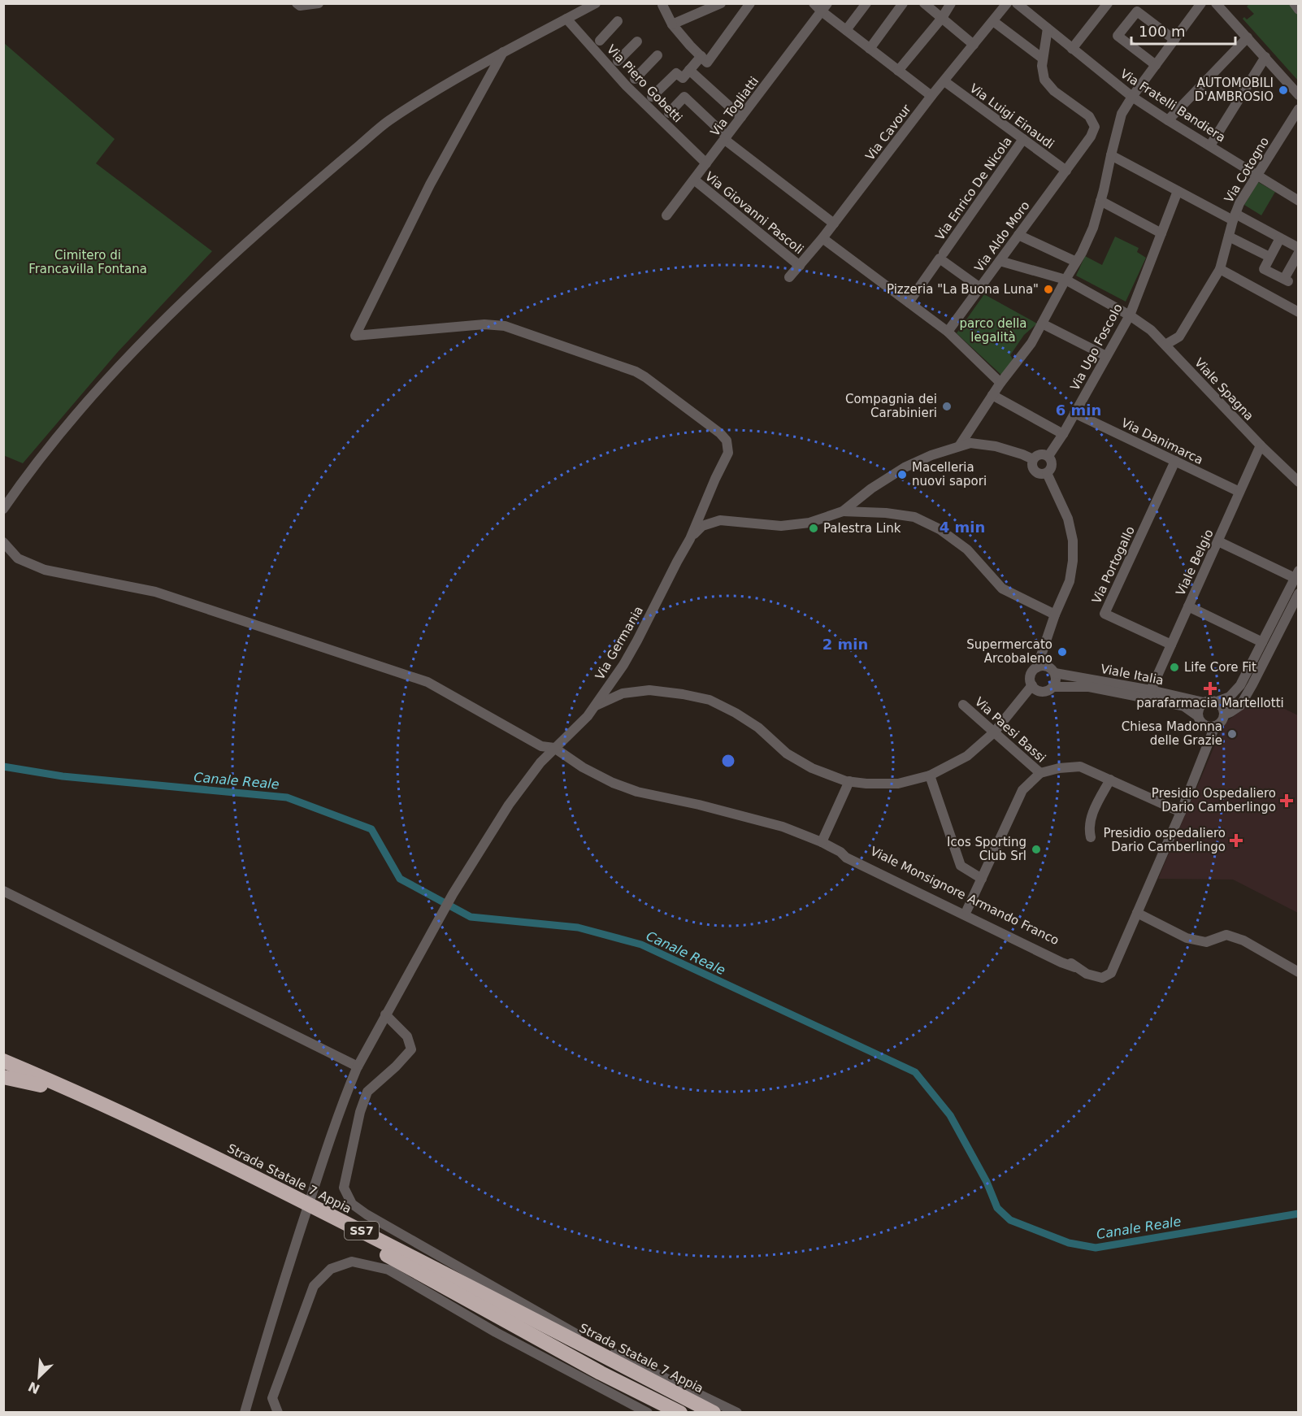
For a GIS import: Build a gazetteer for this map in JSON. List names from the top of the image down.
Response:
{
  "streets": {
    "highway": ["Strada Statale 7 Appia", "SS7"],
    "street": [
      "Via Piero Gobetti",
      "Via Fratelli Bandiera",
      "Via Togliatti",
      "Via Luigi Einaudi",
      "Via Cavour",
      "Via Cotogno",
      "Via Enrico De Nicola",
      "Via Giovanni Pascoli",
      "Via Aldo Moro",
      "Via Ugo Foscolo",
      "Viale Spagna",
      "Via Danimarca",
      "Viale Belgio",
      "Via Portogallo",
      "Via Germania",
      "Viale Italia",
      "Via Paesi Bassi",
      "Viale Monsignore Armando Franco"
    ]
  },
  "crossings": [
    ["Via Piero Gobetti", "Via Togliatti"],
    ["Via Fratelli Bandiera", "Via Cotogno"],
    ["Via Fratelli Bandiera", "Via Aldo Moro"],
    ["Via Togliatti", "Via Giovanni Pascoli"],
    ["Via Luigi Einaudi", "Via Cavour"],
    ["Via Luigi Einaudi", "Via Enrico De Nicola"],
    ["Via Luigi Einaudi", "Via Aldo Moro"],
    ["Via Cavour", "Via Giovanni Pascoli"],
    ["Via Cotogno", "Viale Spagna"],
    ["Via Aldo Moro", "Viale Spagna"],
    ["Via Ugo Foscolo", "Viale Spagna"],
    ["Via Ugo Foscolo", "Via Danimarca"],
    ["Viale Spagna", "Viale Belgio"],
    ["Via Danimarca", "Viale Belgio"],
    ["Via Danimarca", "Via Portogallo"],
    ["Viale Belgio", "Via Portogallo"],
    ["Viale Belgio", "Viale Italia"],
    ["Via Germania", "Viale Monsignore Armando Franco"],
    ["Viale Italia", "Viale Monsignore Armando Franco"]
  ],
  "water": ["Canale Reale"],
  "parks": ["Cimitero di Francavilla Fontana", "parco della legalità"],
  "places": {
    "other": [
      "AUTOMOBILI D'AMBROSIO",
      "Pizzeria \"La Buona Luna\"",
      "Compagnia dei Carabinieri",
      "Macelleria nuovi sapori",
      "Palestra Link",
      "Supermercato Arcobaleno",
      "Life Core Fit",
      "Chiesa Madonna delle Grazie",
      "Icos Sporting Club Srl"
    ],
    "health": ["parafarmacia Martellotti", "Presidio Ospedaliero Dario Camberlingo", "Presidio ospedaliero Dario Camberlingo"]
  },
  "scale_bar": "100 m",
  "north": "bottom left",
  "rings": ["6 min", "4 min", "2 min"]
}
